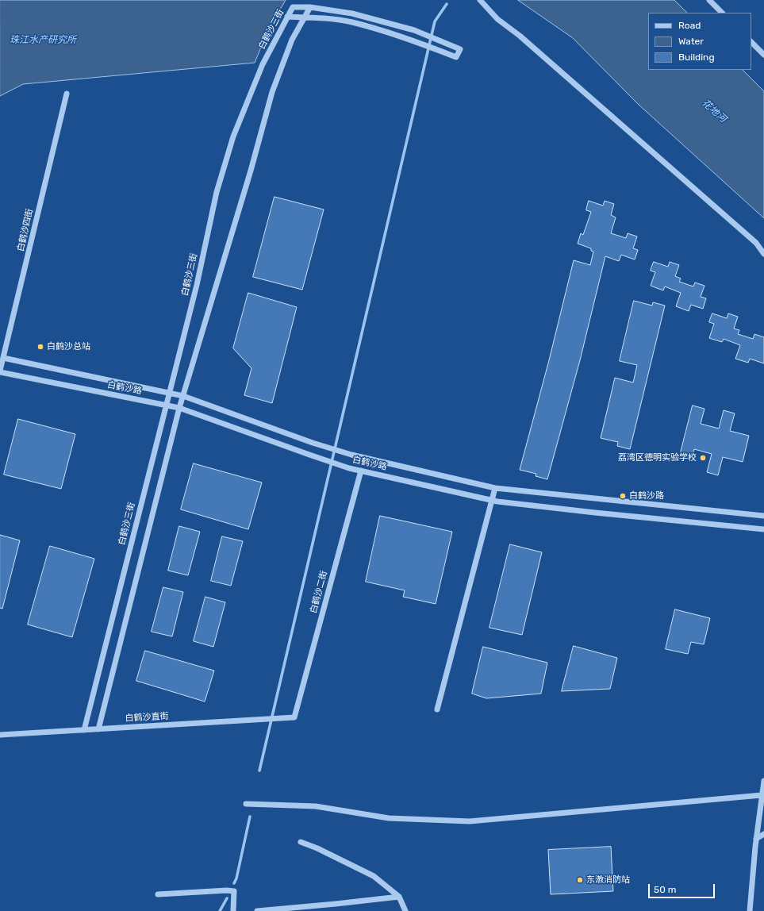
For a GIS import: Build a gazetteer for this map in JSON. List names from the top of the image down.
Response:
{
  "streets": {
    "street": [
      "白鹤沙三街",
      "白鹤沙四街",
      "白鹤沙路",
      "白鹤沙二街",
      "白鹤沙直街"
    ]
  },
  "crossings": [
    ["白鹤沙三街", "白鹤沙路"],
    ["白鹤沙三街", "白鹤沙直街"],
    ["白鹤沙四街", "白鹤沙路"],
    ["白鹤沙路", "白鹤沙二街"],
    ["白鹤沙二街", "白鹤沙直街"]
  ],
  "water": ["珠江水产研究所", "花地河"],
  "places": [
    "白鹤沙总站",
    "荔湾区德明实验学校",
    "白鹤沙路",
    "东漖消防站"
  ],
  "legend": ["Road", "Water", "Building"],
  "scale_bar": "50 m"
}
